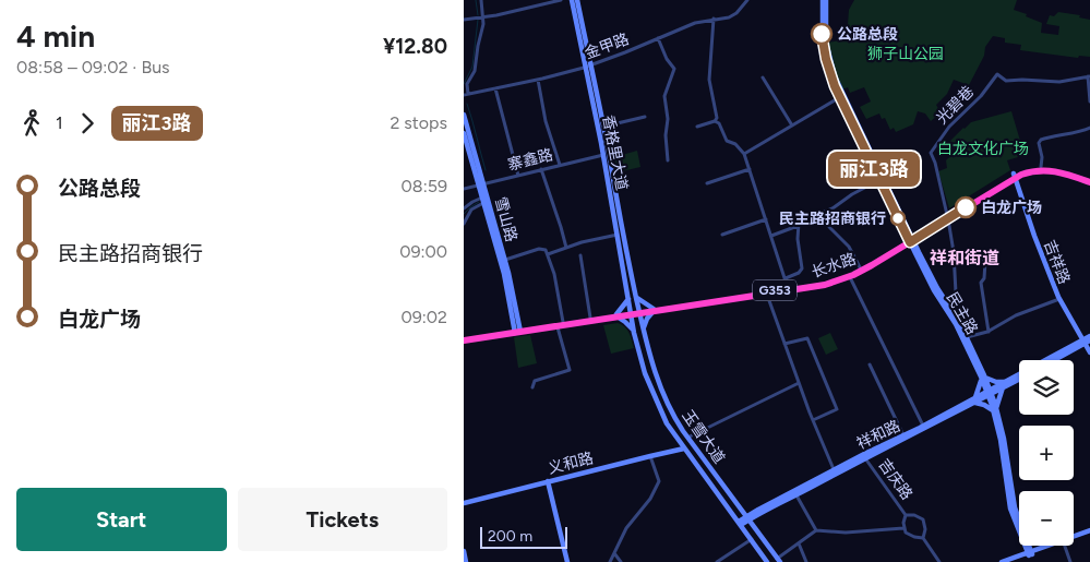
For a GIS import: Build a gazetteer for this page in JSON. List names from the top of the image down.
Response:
{
  "streets": {
    "highway": ["长水路", "G353"],
    "main road": [
      "香格里大道",
      "雪山路",
      "吉祥路",
      "民主路",
      "祥和路",
      "玉雪大道",
      "义和路"
    ],
    "street": [
      "金甲路",
      "光碧巷",
      "寨鑫路",
      "吉庆路"
    ]
  },
  "crossings": [
    ["金甲路", "香格里大道"],
    ["光碧巷", "长水路"],
    ["香格里大道", "寨鑫路"],
    ["香格里大道", "长水路"],
    ["香格里大道", "玉雪大道"],
    ["寨鑫路", "雪山路"],
    ["雪山路", "长水路"],
    ["吉祥路", "长水路"],
    ["吉祥路", "祥和路"],
    ["长水路", "民主路"],
    ["长水路", "玉雪大道"],
    ["民主路", "祥和路"],
    ["祥和路", "玉雪大道"],
    ["祥和路", "吉庆路"],
    ["玉雪大道", "义和路"]
  ],
  "districts": ["祥和街道"],
  "parks": ["狮子山公园", "白龙文化广场"],
  "places": ["公路总段", "白龙广场", "民主路招商银行"],
  "lines": ["bus line 丽江3路"],
  "scale_bar": "200 m",
  "page": {
    "heading": ["4 min", "08:58 – 09:02 · Bus", "¥12.80"],
    "on_map": "丽江3路",
    "legs": ["1", "丽江3路", "2 stops"],
    "list": [
      {
        "name": "公路总段",
        "value": "08:59"
      },
      {
        "name": "民主路招商银行",
        "value": "09:00"
      },
      {
        "name": "白龙广场",
        "value": "09:02"
      }
    ],
    "map_buttons": ["+", "−"],
    "buttons": ["Start", "Tickets"],
    "scale": "200 m"
  }
}
